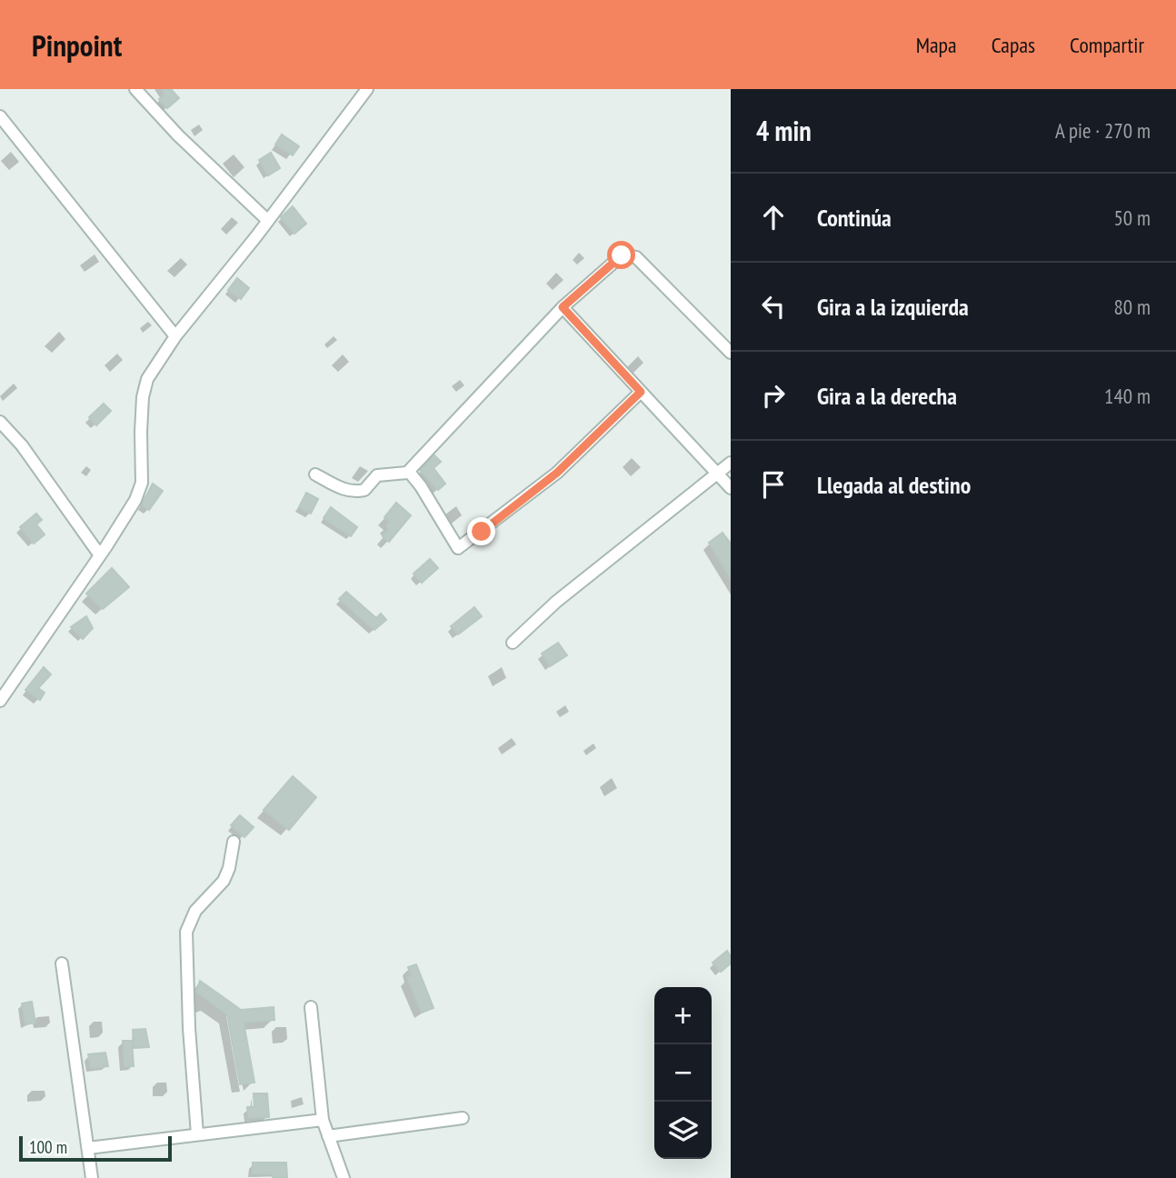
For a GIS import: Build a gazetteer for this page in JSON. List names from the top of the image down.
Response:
{
  "scale_bar": "100 m",
  "page": {
    "header": "Pinpoint",
    "nav": ["Mapa", "Capas", "Compartir"],
    "heading": ["4 min", "A pie · 270 m"],
    "list": [
      ["Continúa", "50 m"],
      ["Gira a la izquierda", "80 m"],
      ["Gira a la derecha", "140 m"],
      "Llegada al destino"
    ],
    "map_buttons": ["+", "−"],
    "scale": "100 m"
  }
}
